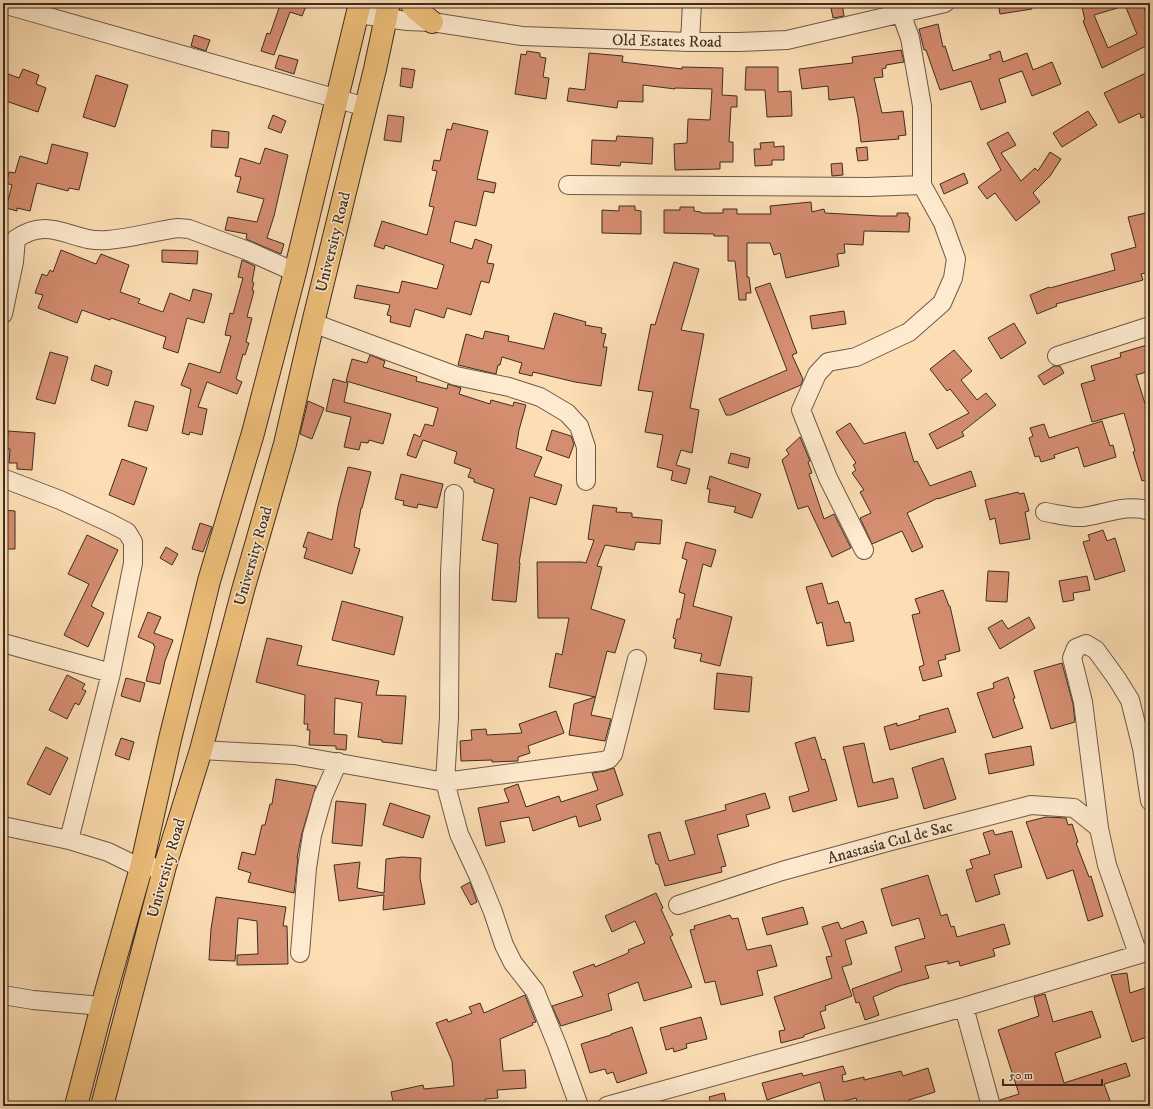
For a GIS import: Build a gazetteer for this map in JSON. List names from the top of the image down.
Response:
{
  "streets": {
    "highway": ["University Road"],
    "street": ["Old Estates Road", "Anastasia Cul de Sac"]
  },
  "crossings": [
    ["Old Estates Road", "University Road"]
  ],
  "scale_bar": "50 m"
}
